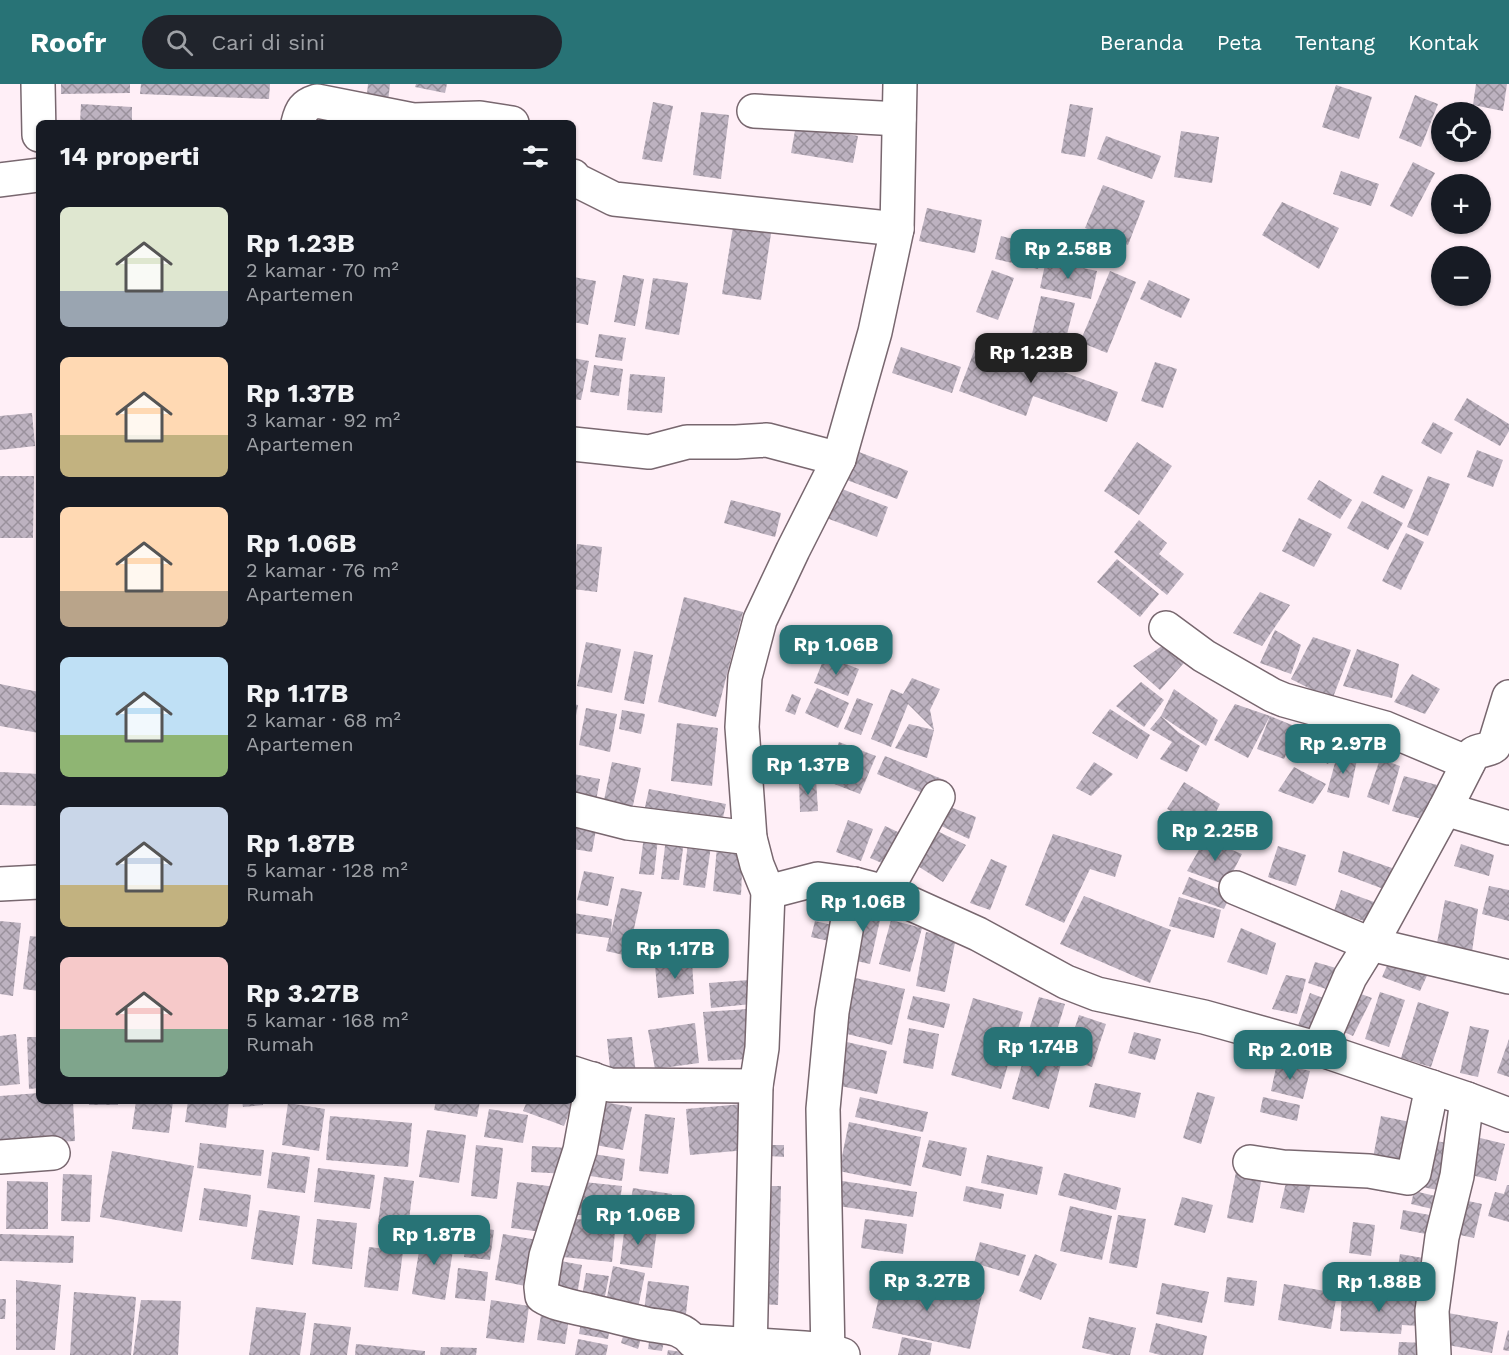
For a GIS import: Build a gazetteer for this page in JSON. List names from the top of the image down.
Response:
{
  "page": {
    "header": "Roofr",
    "search": "Cari di sini",
    "nav": [
      "Beranda",
      "Peta",
      "Tentang",
      "Kontak"
    ],
    "map_buttons": ["+", "−"],
    "heading": "14 properti",
    "list": [
      {
        "name": "Rp 1.23B",
        "note": "2 kamar · 70 m² · Apartemen"
      },
      {
        "name": "Rp 1.37B",
        "note": "3 kamar · 92 m² · Apartemen"
      },
      {
        "name": "Rp 1.06B",
        "note": "2 kamar · 76 m² · Apartemen"
      },
      {
        "name": "Rp 1.17B",
        "note": "2 kamar · 68 m² · Apartemen"
      },
      {
        "name": "Rp 1.87B",
        "note": "5 kamar · 128 m² · Rumah"
      },
      {
        "name": "Rp 3.27B",
        "note": "5 kamar · 168 m² · Rumah"
      }
    ],
    "price": [
      "Rp 2.58B",
      "Rp 1.23B",
      "Rp 1.06B",
      "Rp 2.97B",
      "Rp 1.37B",
      "Rp 2.25B",
      "Rp 1.06B",
      "Rp 1.17B",
      "Rp 1.74B",
      "Rp 2.01B",
      "Rp 1.06B",
      "Rp 1.87B",
      "Rp 3.27B",
      "Rp 1.88B"
    ]
  }
}
